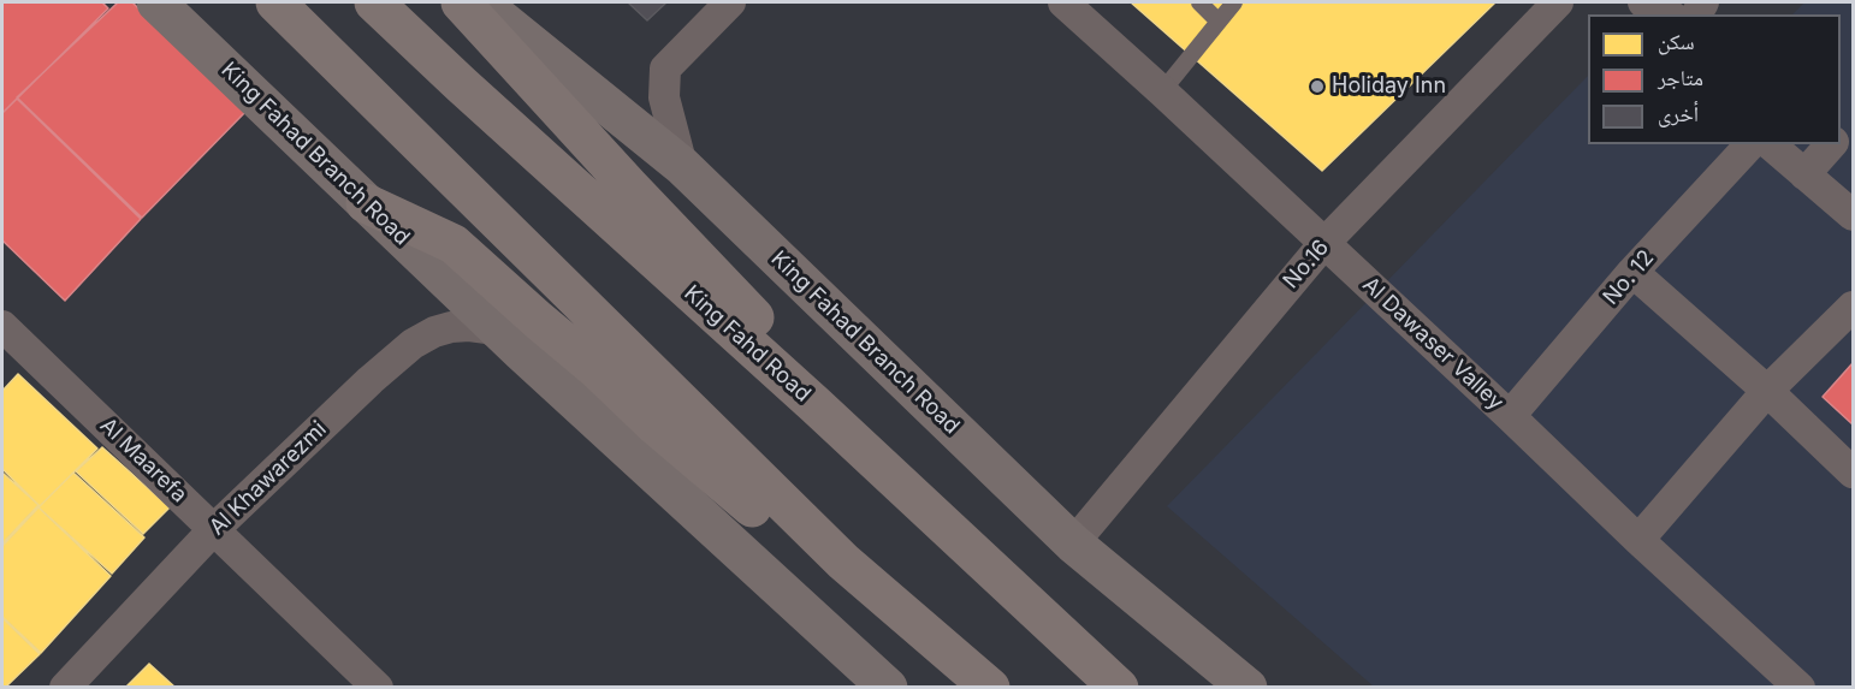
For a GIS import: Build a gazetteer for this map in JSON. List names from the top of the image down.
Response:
{
  "streets": {
    "highway": ["King Fahd Road"],
    "main road": ["King Fahad Branch Road"],
    "street": [
      "No.16",
      "No. 12",
      "Al Dawaser Valley",
      "Al Maarefa",
      "Al Khawarezmi"
    ]
  },
  "crossings": [
    ["King Fahad Branch Road", "No.16"],
    ["King Fahad Branch Road", "Al Khawarezmi"],
    ["No.16", "Al Dawaser Valley"],
    ["No. 12", "Al Dawaser Valley"],
    ["Al Maarefa", "Al Khawarezmi"]
  ],
  "places": ["Holiday Inn"],
  "legend": ["سكن", "متاجر", "أخرى"]
}
